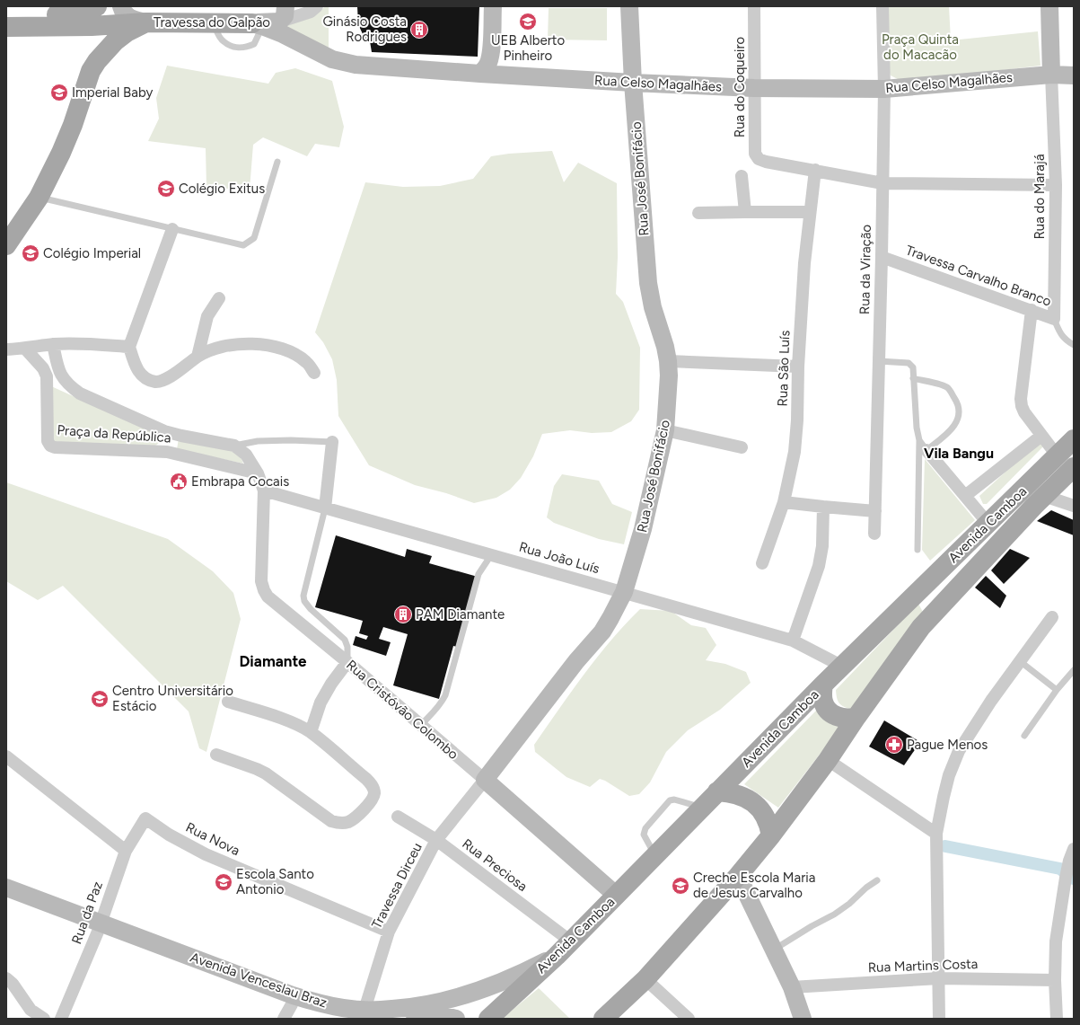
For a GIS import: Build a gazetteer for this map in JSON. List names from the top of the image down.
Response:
{
  "streets": {
    "main road": [
      "Travessa do Galpão",
      "Rua Celso Magalhães",
      "Rua José Bonifácio",
      "Avenida Camboa",
      "Rua Cristóvão Colombo",
      "Avenida Venceslau Braz"
    ],
    "street": [
      "Rua do Coqueiro",
      "Rua do Marajá",
      "Rua da Viração",
      "Travessa Carvalho Branco",
      "Rua São Luís",
      "Praça da República",
      "Rua João Luís",
      "Rua Nova",
      "Rua Preciosa",
      "Travessa Dirceu",
      "Rua da Paz",
      "Rua Martins Costa"
    ]
  },
  "crossings": [
    ["Travessa do Galpão", "Rua Celso Magalhães"],
    ["Rua Celso Magalhães", "Rua do Coqueiro"],
    ["Rua Celso Magalhães", "Rua José Bonifácio"],
    ["Rua Celso Magalhães", "Rua do Marajá"],
    ["Rua Celso Magalhães", "Rua da Viração"],
    ["Rua do Coqueiro", "Rua São Luís"],
    ["Rua José Bonifácio", "Rua João Luís"],
    ["Rua José Bonifácio", "Rua Cristóvão Colombo"],
    ["Rua José Bonifácio", "Travessa Dirceu"],
    ["Rua do Marajá", "Travessa Carvalho Branco"],
    ["Rua da Viração", "Travessa Carvalho Branco"],
    ["Avenida Camboa", "Rua João Luís"],
    ["Avenida Camboa", "Rua Cristóvão Colombo"],
    ["Avenida Camboa", "Rua Preciosa"],
    ["Avenida Camboa", "Avenida Venceslau Braz"],
    ["Rua João Luís", "Rua Cristóvão Colombo"],
    ["Rua Cristóvão Colombo", "Travessa Dirceu"],
    ["Rua Nova", "Travessa Dirceu"],
    ["Rua Nova", "Rua da Paz"],
    ["Rua Preciosa", "Travessa Dirceu"],
    ["Travessa Dirceu", "Avenida Venceslau Braz"],
    ["Rua da Paz", "Avenida Venceslau Braz"]
  ],
  "districts": ["Vila Bangu", "Diamante"],
  "parks": ["Praça Quinta do Macacão"],
  "places": {
    "school or university": [
      "UEB Alberto Pinheiro",
      "Imperial Baby",
      "Colégio Exitus",
      "Colégio Imperial",
      "Centro Universitário Estácio",
      "Escola Santo Antonio",
      "Creche Escola Maria de Jesus Carvalho"
    ],
    "building": ["Ginásio Costa Rodrigues", "PAM Diamante"],
    "public building": ["Embrapa Cocais"],
    "pharmacy": ["Pague Menos"]
  }
}
